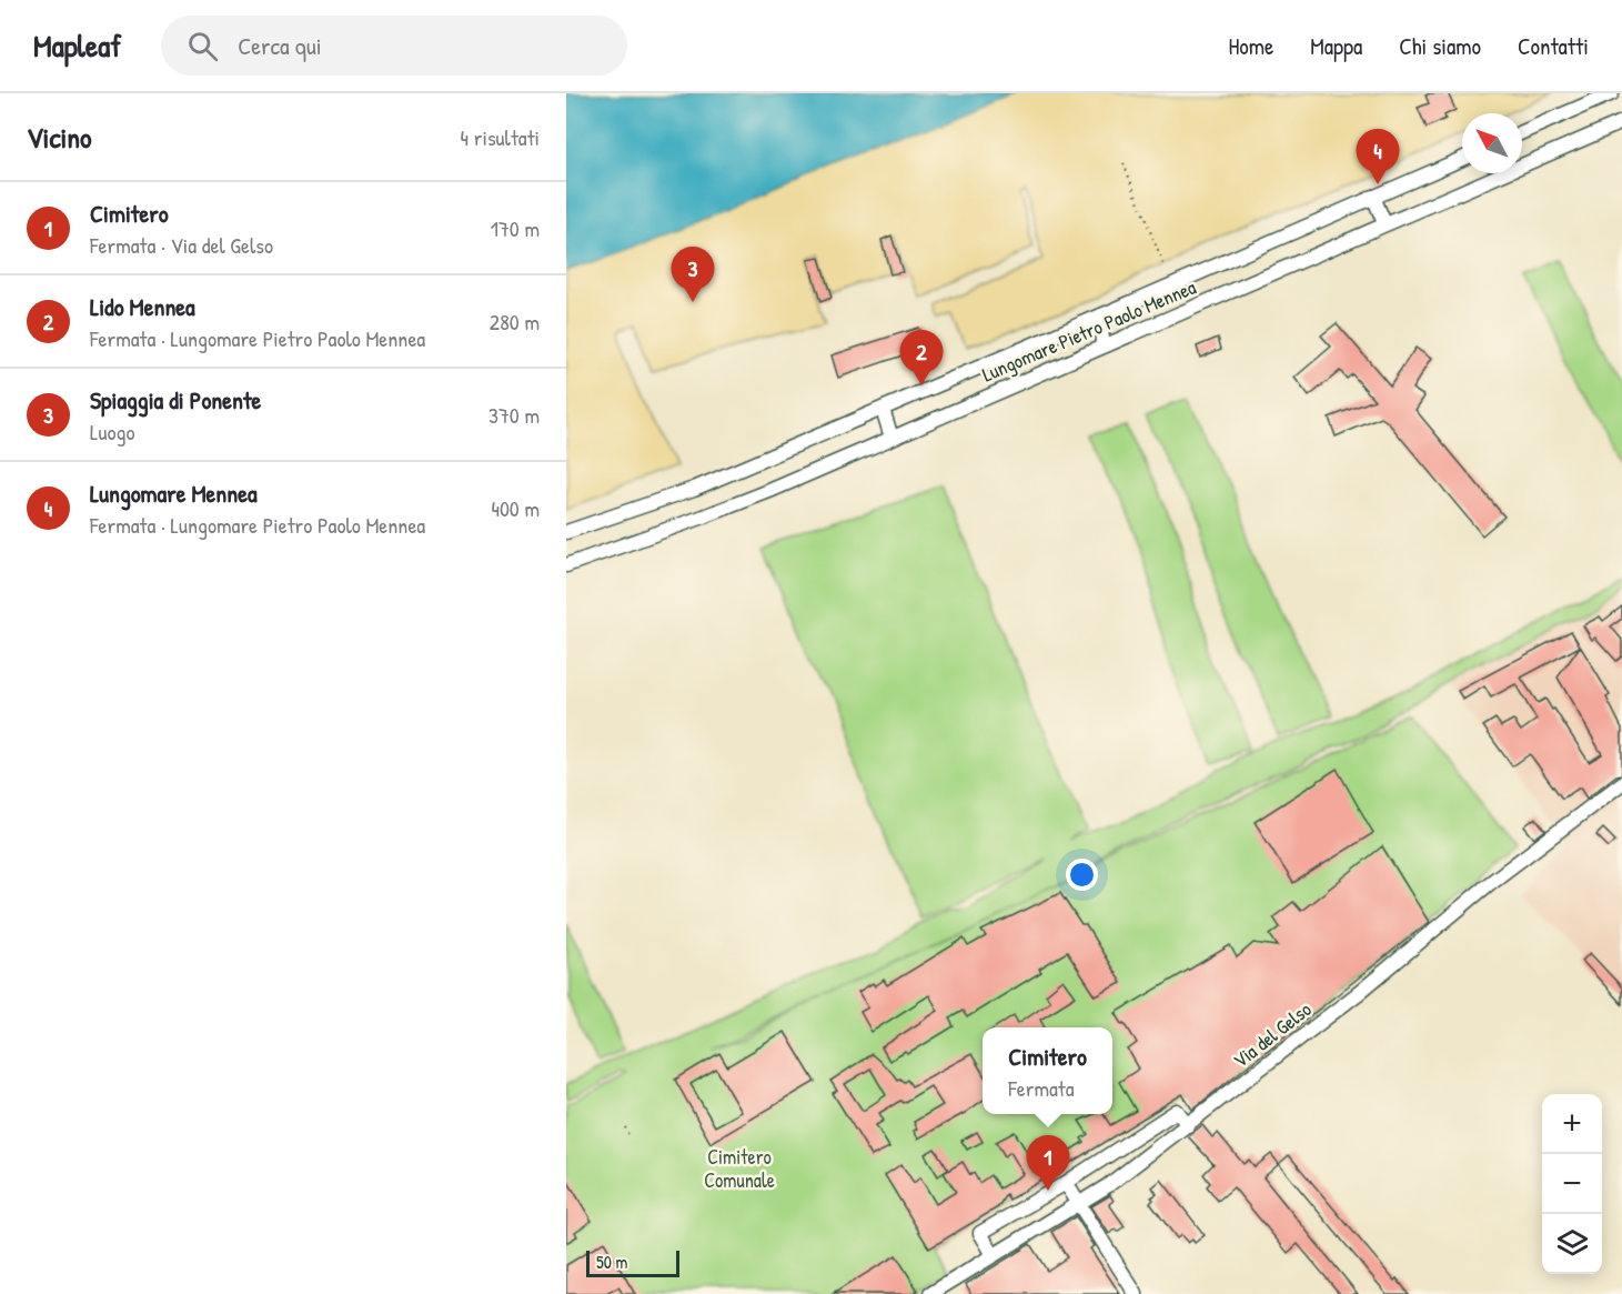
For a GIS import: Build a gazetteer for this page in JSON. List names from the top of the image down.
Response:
{
  "streets": {
    "street": ["Lungomare Pietro Paolo Mennea", "Via del Gelso"]
  },
  "parks": ["Cimitero Comunale"],
  "scale_bar": "50 m",
  "north": "top left",
  "page": {
    "header": "Mapleaf",
    "search": "Cerca qui",
    "nav": [
      "Home",
      "Mappa",
      "Chi siamo",
      "Contatti"
    ],
    "heading": ["Vicino", "4 risultati"],
    "pins": [
      "4",
      "3",
      "2",
      "1"
    ],
    "list": [
      {
        "mark": "1",
        "name": "Cimitero",
        "note": "Fermata · Via del Gelso",
        "value": "170 m"
      },
      {
        "mark": "2",
        "name": "Lido Mennea",
        "note": "Fermata · Lungomare Pietro Paolo Mennea",
        "value": "280 m"
      },
      {
        "mark": "3",
        "name": "Spiaggia di Ponente",
        "note": "Luogo",
        "value": "370 m"
      },
      {
        "mark": "4",
        "name": "Lungomare Mennea",
        "note": "Fermata · Lungomare Pietro Paolo Mennea",
        "value": "400 m"
      }
    ],
    "popup": ["Cimitero", "Fermata"],
    "map_buttons": ["+", "−"],
    "scale": "50 m"
  }
}
